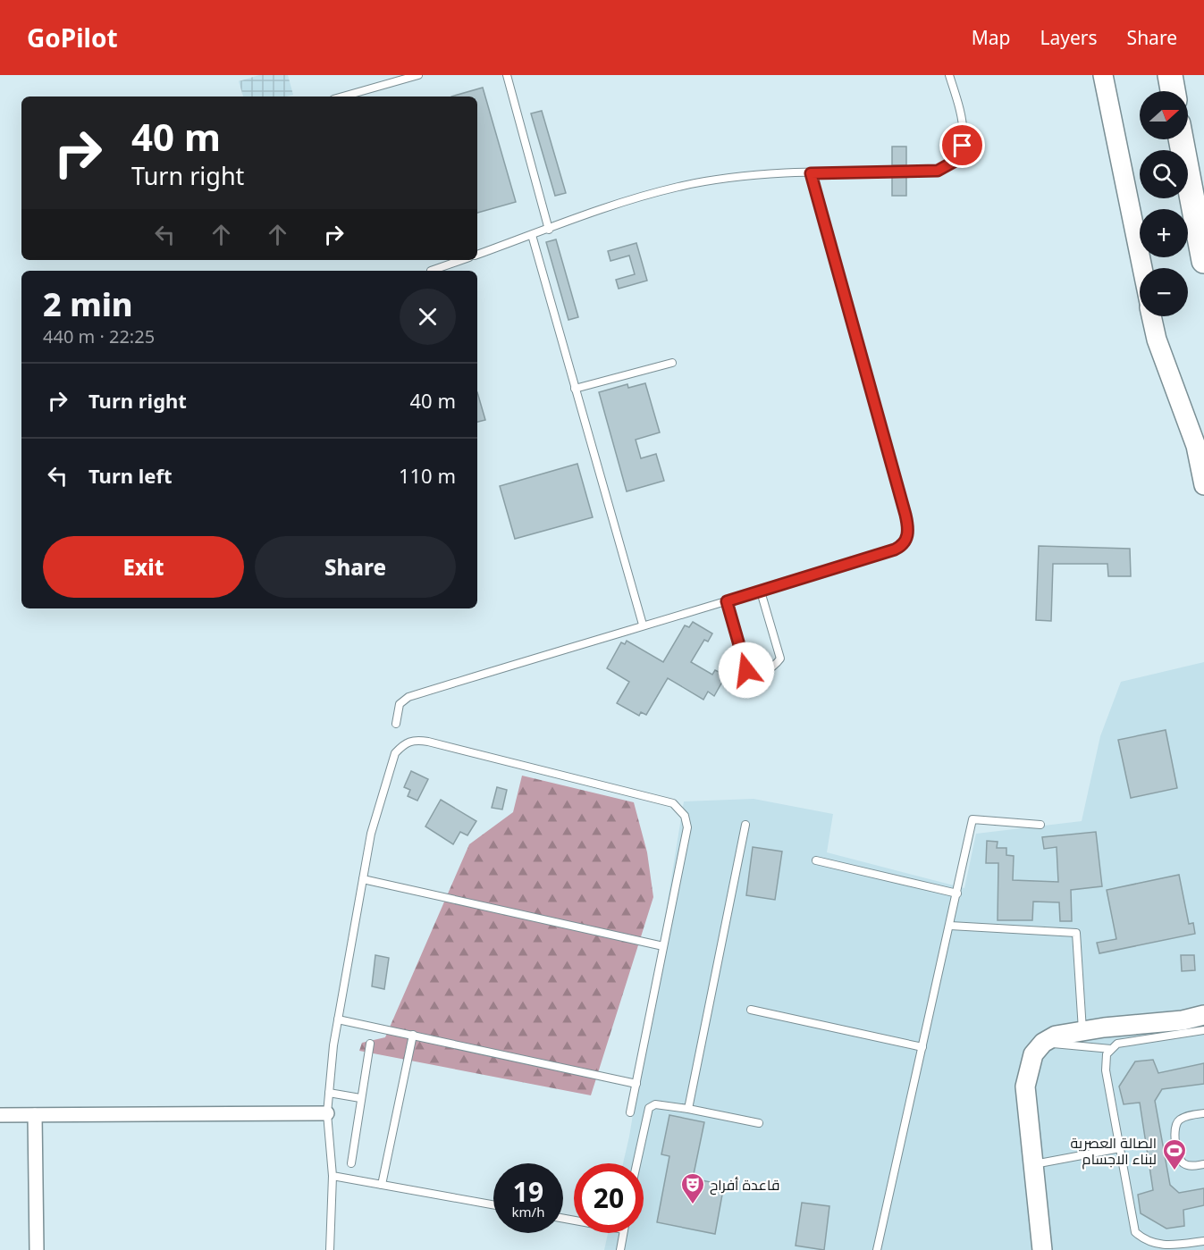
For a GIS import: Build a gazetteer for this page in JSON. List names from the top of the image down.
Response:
{
  "places": {
    "sports": ["الصالة العصرية لبناء الاجسام"],
    "theatre": ["قاعدة أفراح"]
  },
  "north": "right",
  "page": {
    "header": "GoPilot",
    "nav": ["Map", "Layers", "Share"],
    "map_buttons": ["+", "−"],
    "turn": ["40 m", "Turn right"],
    "heading": ["2 min", "440 m · 22:25"],
    "list": [
      {
        "name": "Turn right",
        "value": "40 m"
      },
      {
        "name": "Turn left",
        "value": "110 m"
      }
    ],
    "buttons": ["Exit", "Share"],
    "speed": "19 km/h",
    "limit": "20"
  }
}
